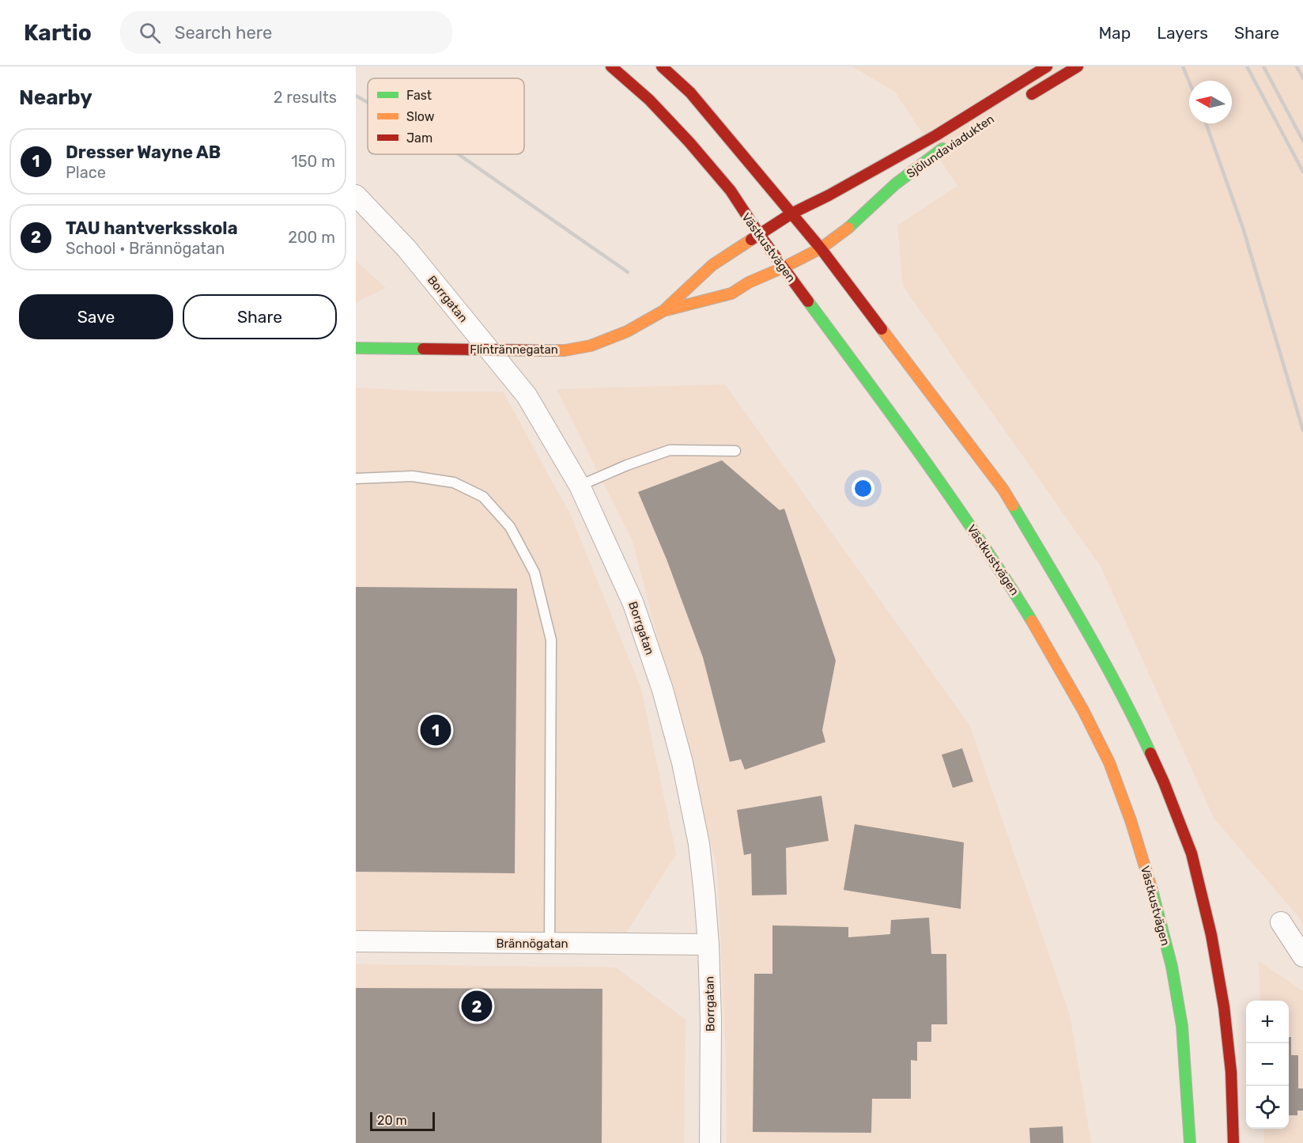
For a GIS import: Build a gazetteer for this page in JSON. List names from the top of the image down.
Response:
{
  "streets": {
    "main road": ["Sjölundaviadukten", "Västkustvägen", "Flintrännegatan"],
    "street": ["Borrgatan", "Brännögatan"]
  },
  "crossings": [
    ["Sjölundaviadukten", "Västkustvägen"],
    ["Sjölundaviadukten", "Flintrännegatan"],
    ["Västkustvägen", "Flintrännegatan"],
    ["Borrgatan", "Brännögatan"]
  ],
  "legend": ["Fast", "Slow", "Jam"],
  "scale_bar": "20 m",
  "north": "left",
  "page": {
    "header": "Kartio",
    "search": "Search here",
    "nav": ["Map", "Layers", "Share"],
    "heading": ["Nearby", "2 results"],
    "list": [
      {
        "mark": "1",
        "name": "Dresser Wayne AB",
        "note": "Place",
        "value": "150 m"
      },
      {
        "mark": "2",
        "name": "TAU hantverksskola",
        "note": "School · Brännögatan",
        "value": "200 m"
      }
    ],
    "buttons": ["Save", "Share"],
    "pins": ["1", "2"],
    "map_buttons": ["+", "−"],
    "scale": "20 m"
  }
}
